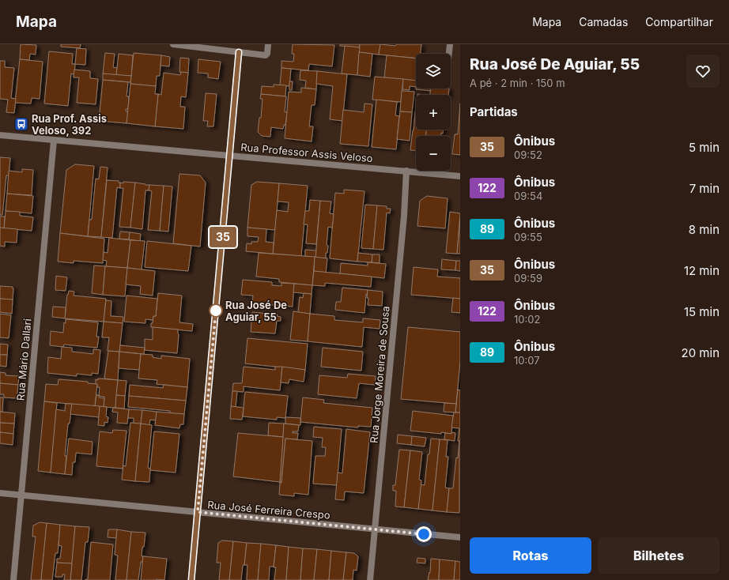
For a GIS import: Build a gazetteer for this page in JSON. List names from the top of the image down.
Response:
{
  "streets": {
    "street": [
      "Rua Professor Assis Veloso",
      "Rua Mário Dallari",
      "Rua Jorge Moreira de Sousa",
      "Rua José Ferreira Crespo"
    ]
  },
  "crossings": [
    ["Rua Professor Assis Veloso", "Rua Mário Dallari"],
    ["Rua Professor Assis Veloso", "Rua Jorge Moreira de Sousa"],
    ["Rua Mário Dallari", "Rua José Ferreira Crespo"],
    ["Rua Jorge Moreira de Sousa", "Rua José Ferreira Crespo"]
  ],
  "places": {
    "bus stop": ["Rua Prof. Assis Veloso, 392"],
    "other": ["Rua José De Aguiar, 55"]
  },
  "lines": ["bus line 35"],
  "page": {
    "header": "Mapa",
    "nav": ["Mapa", "Camadas", "Compartilhar"],
    "on_map": "35",
    "heading": [
      ["Rua José De Aguiar, 55", "A pé · 2 min · 150 m"],
      "Partidas"
    ],
    "map_buttons": ["+", "−"],
    "list": [
      {
        "mark": "35",
        "name": "Ônibus",
        "note": "09:52",
        "value": "5 min"
      },
      {
        "mark": "122",
        "name": "Ônibus",
        "note": "09:54",
        "value": "7 min"
      },
      {
        "mark": "89",
        "name": "Ônibus",
        "note": "09:55",
        "value": "8 min"
      },
      {
        "mark": "35",
        "name": "Ônibus",
        "note": "09:59",
        "value": "12 min"
      },
      {
        "mark": "122",
        "name": "Ônibus",
        "note": "10:02",
        "value": "15 min"
      },
      {
        "mark": "89",
        "name": "Ônibus",
        "note": "10:07",
        "value": "20 min"
      }
    ],
    "buttons": ["Rotas", "Bilhetes"]
  }
}
